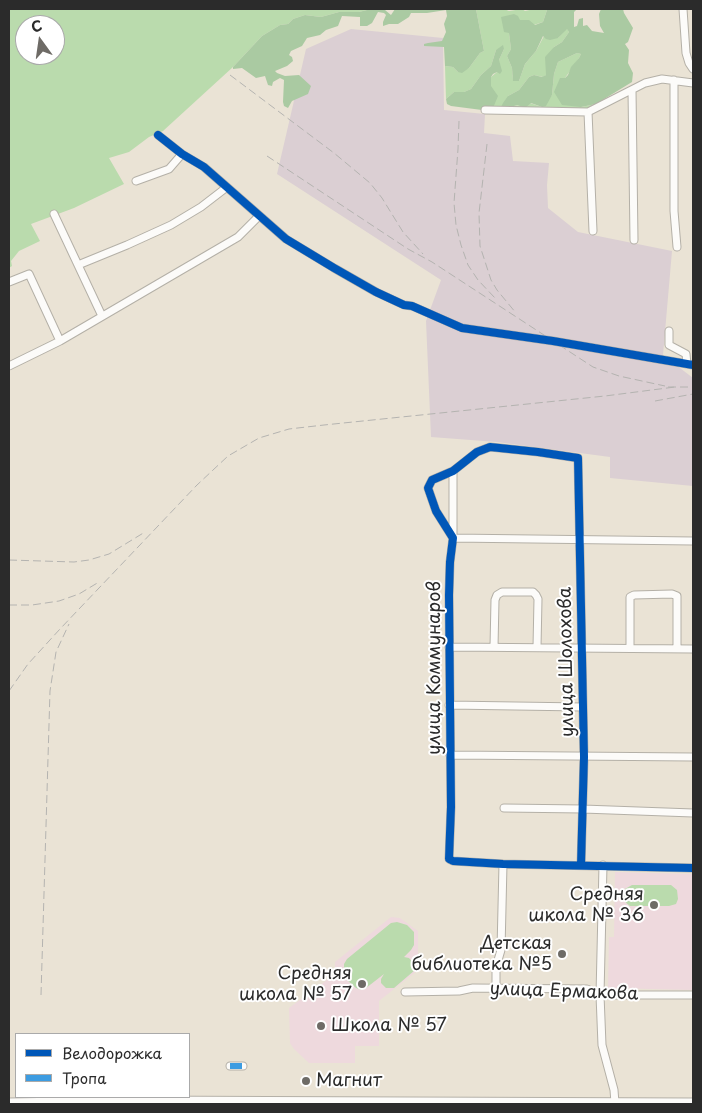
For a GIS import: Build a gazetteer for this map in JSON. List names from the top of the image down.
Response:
{
  "streets": {
    "street": ["улица Шолохова", "улица Коммунаров", "улица Ермакова"]
  },
  "crossings": [
    ["улица Шолохова", "улица Коммунаров"]
  ],
  "places": [
    "Средняя школа № 36",
    "Детская библиотека №5",
    "Средняя школа № 57",
    "Школа № 57",
    "Магнит"
  ],
  "legend": ["Велодорожка", "Тропа"],
  "north": "top"
}
